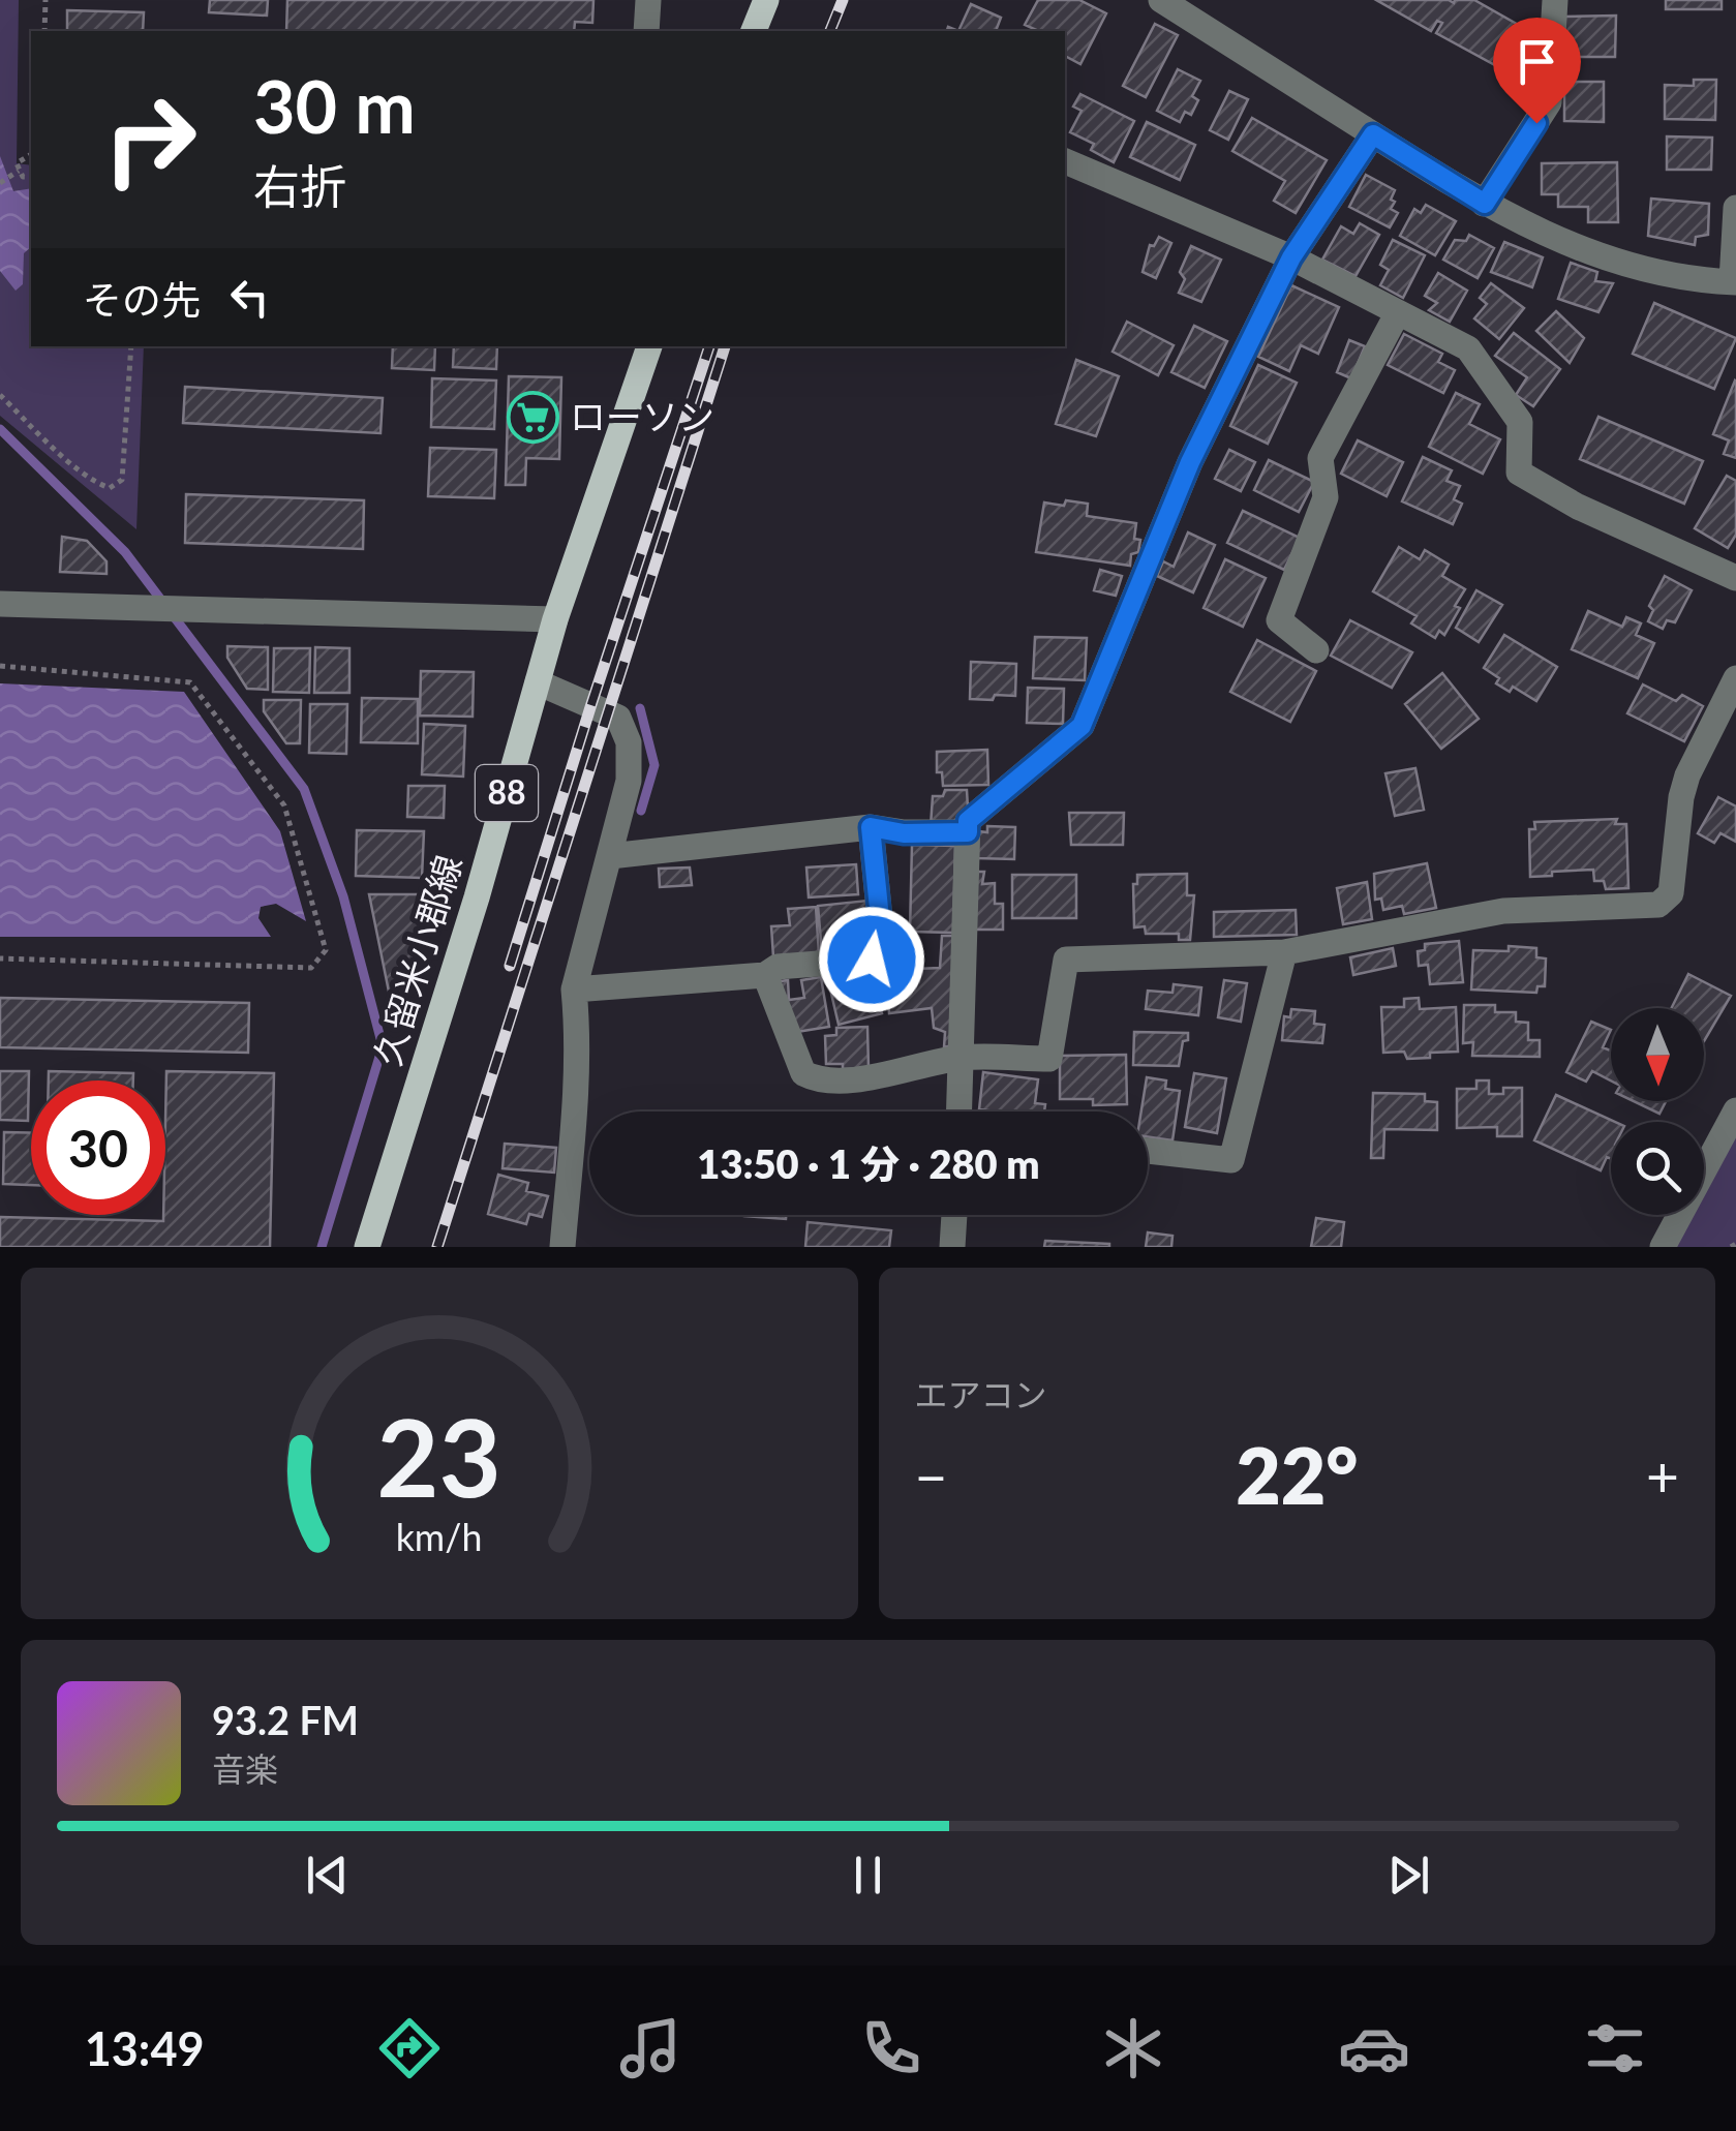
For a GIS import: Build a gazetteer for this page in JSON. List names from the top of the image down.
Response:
{
  "streets": {
    "main road": ["88", "久留米小郡線"]
  },
  "places": {
    "supermarket": ["ローソン"]
  },
  "north": "bottom",
  "page": {
    "turn": ["30 m", "右折"],
    "then": "その先",
    "limit": "30",
    "trip": "13:50 · 1 分 · 280 m",
    "tile": "エアコン",
    "heat": ["−", "22°", "+"],
    "song": ["93.2 FM", "音楽"],
    "tabs": "13:49",
    "gauge": ["23", "km/h"]
  }
}
